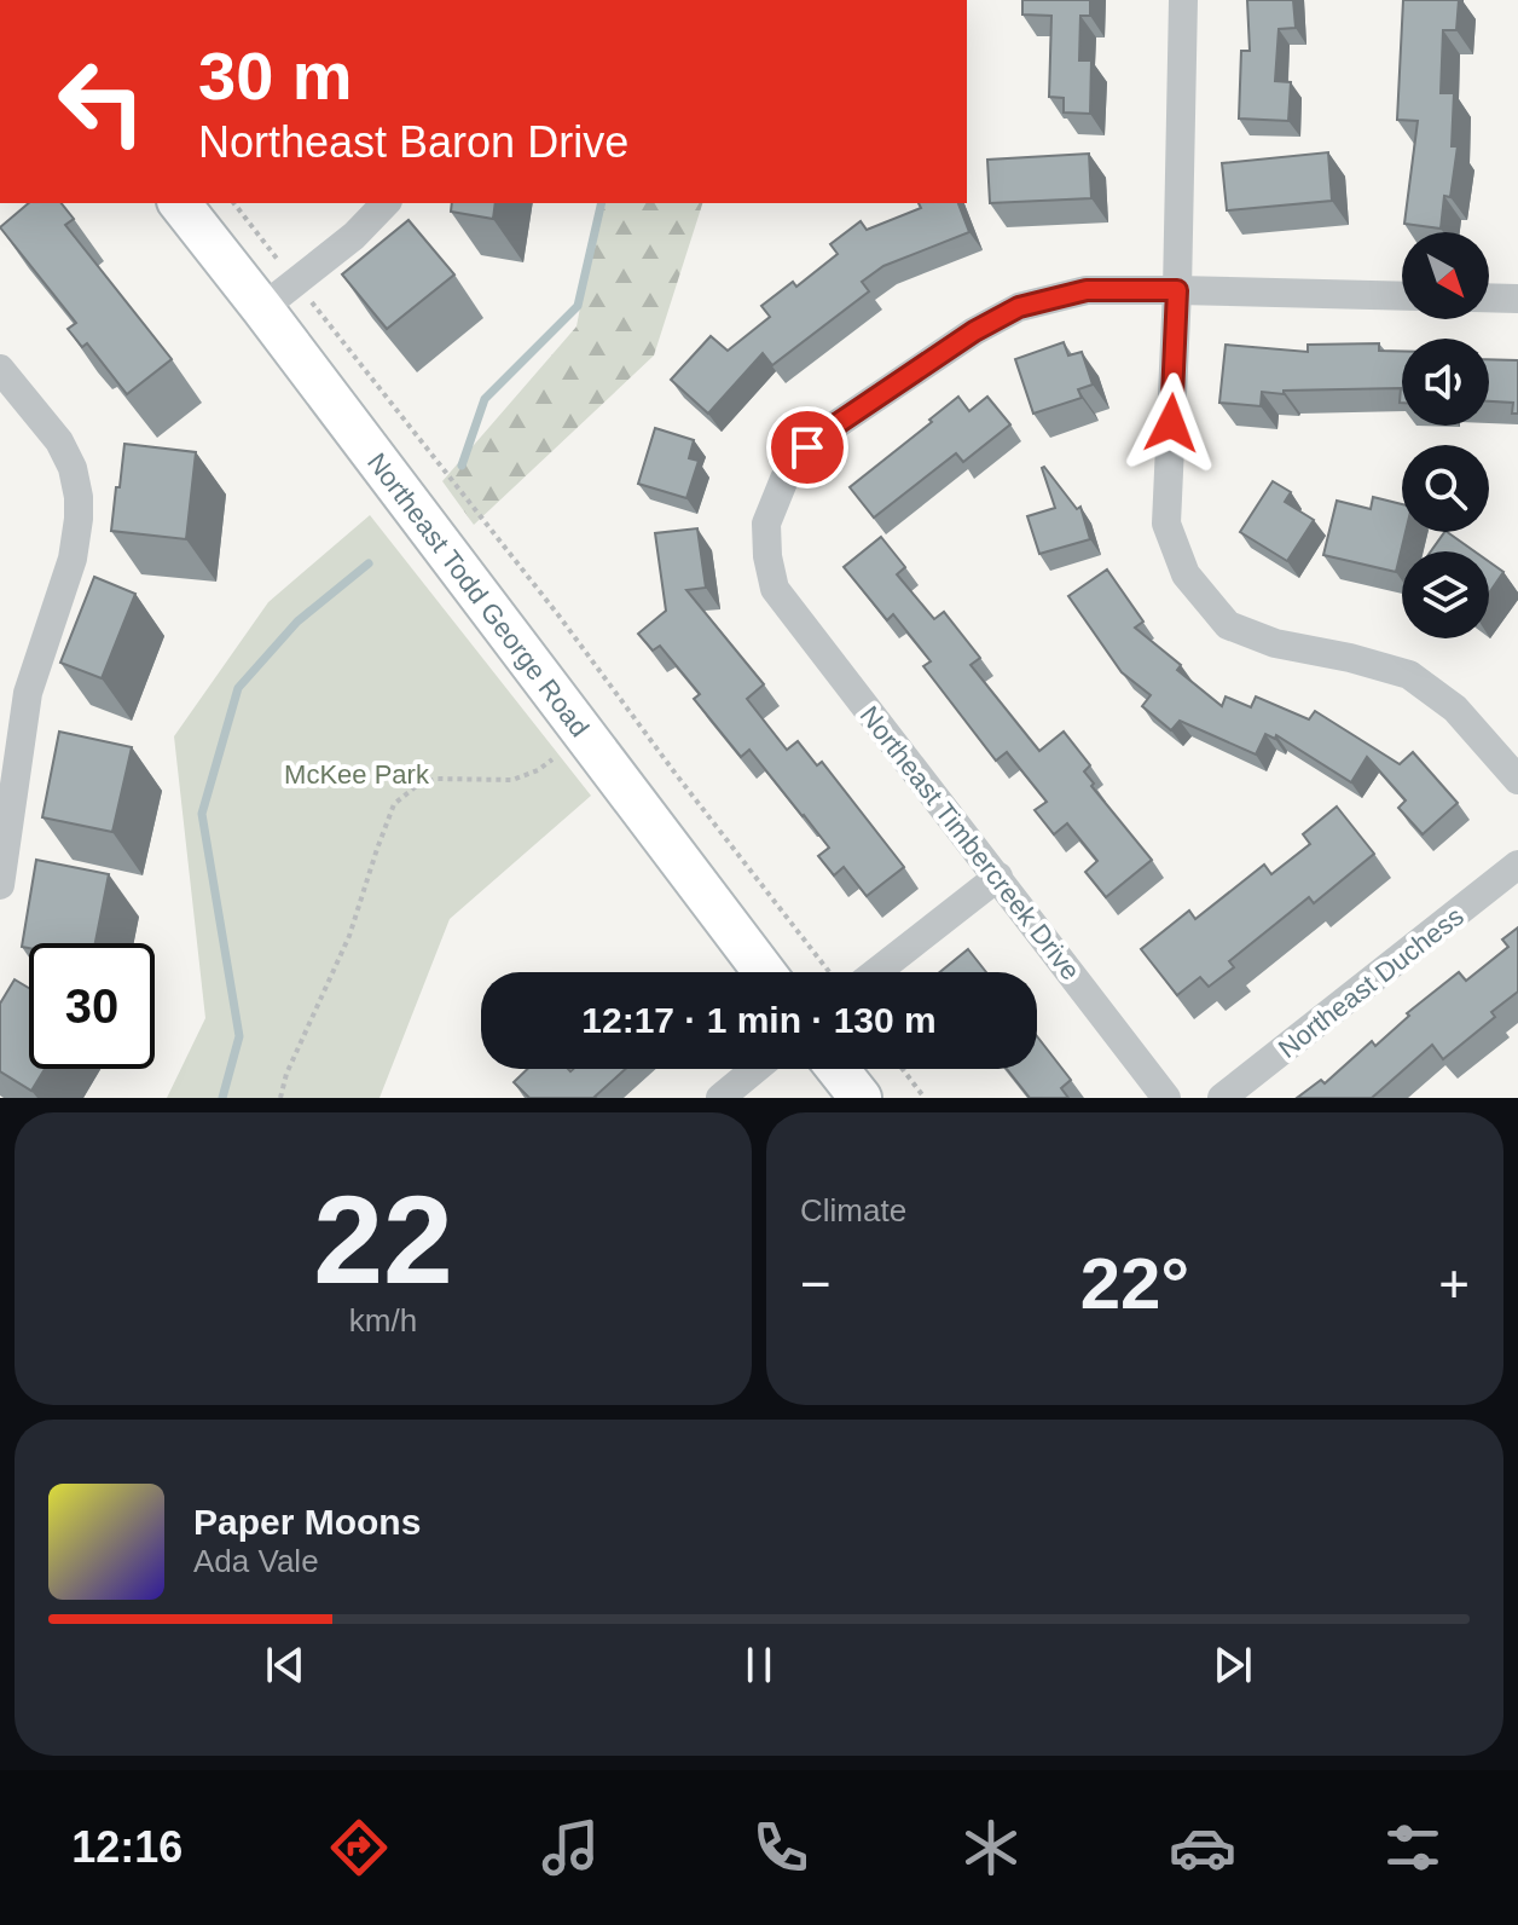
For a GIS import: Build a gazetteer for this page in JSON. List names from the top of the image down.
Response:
{
  "streets": {
    "main road": ["Northeast Todd George Road"],
    "street": ["Northeast Timbercreek Drive", "Northeast Duchess"]
  },
  "parks": ["McKee Park"],
  "north": "bottom right",
  "page": {
    "turn": ["30 m", "Northeast Baron Drive"],
    "limit": "30",
    "trip": "12:17 · 1 min · 130 m",
    "tile": [
      ["22", "km/h"],
      "Climate"
    ],
    "heat": ["−", "22°", "+"],
    "song": ["Paper Moons", "Ada Vale"],
    "tabs": "12:16"
  }
}
